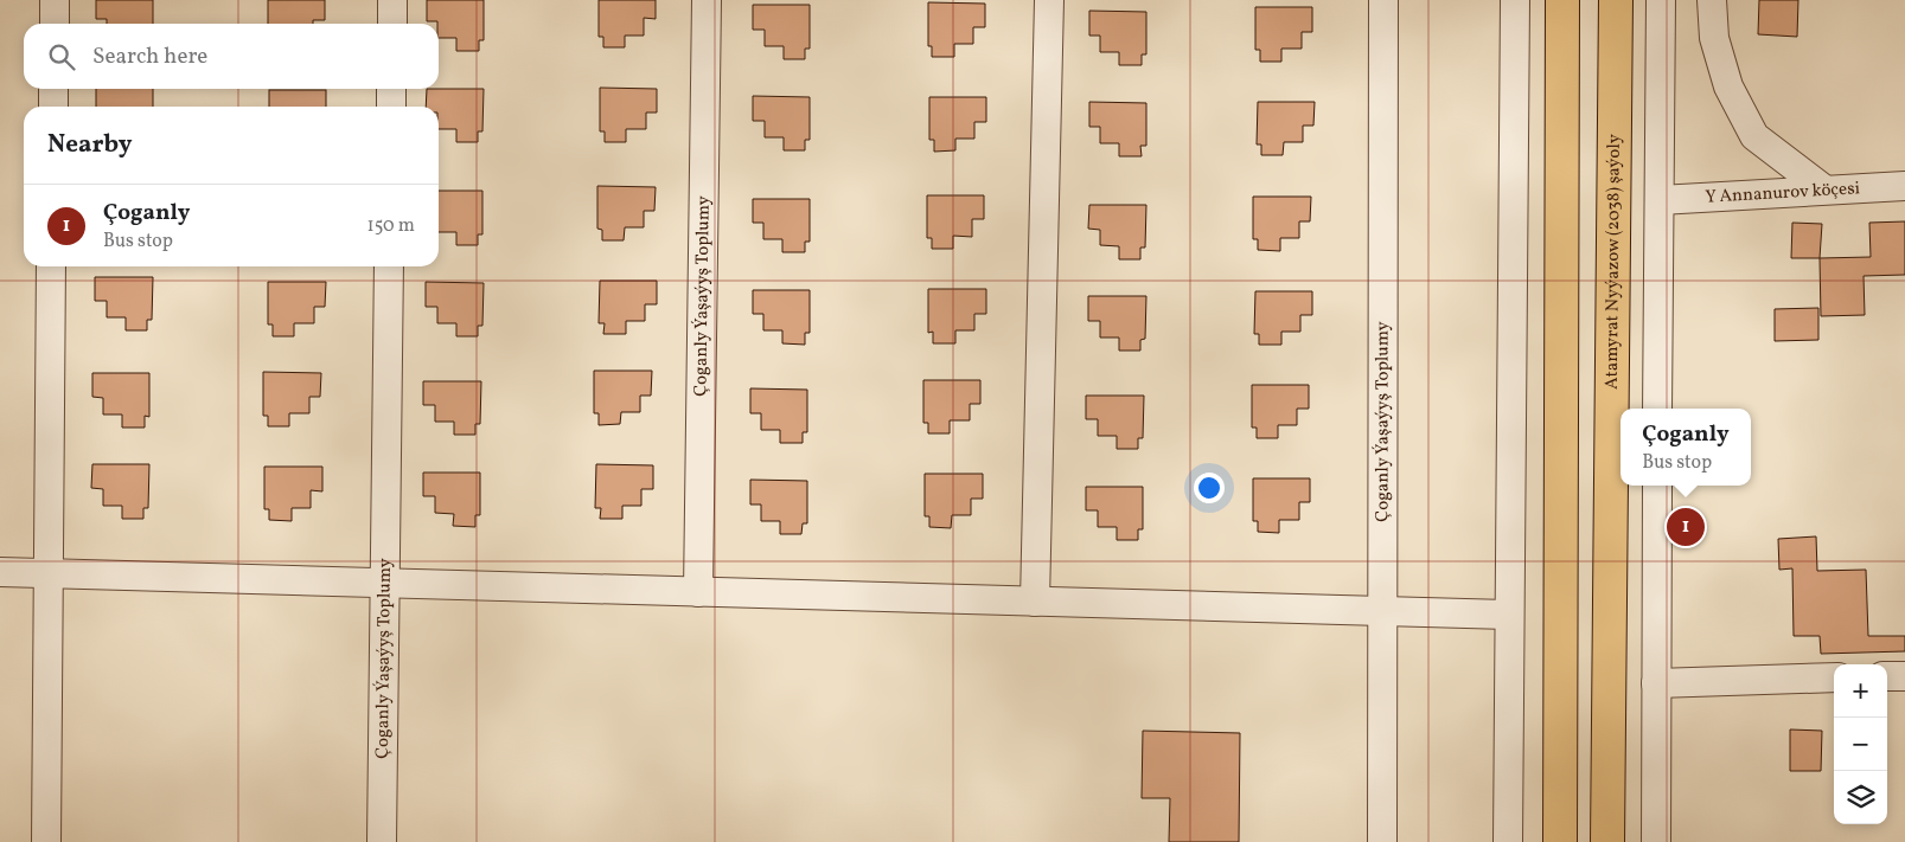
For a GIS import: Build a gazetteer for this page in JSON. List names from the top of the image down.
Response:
{
  "streets": {
    "main road": ["Atamyrat Nyýazow (2038) şaýoly"],
    "street": ["Y Annanurov köçesi", "Çoganly Ýaşaýyş Toplumy"]
  },
  "page": {
    "search": "Search here",
    "heading": "Nearby",
    "list": [
      {
        "mark": "1",
        "name": "Çoganly",
        "note": "Bus stop",
        "value": "150 m"
      }
    ],
    "popup": ["Çoganly", "Bus stop"],
    "pins": "1",
    "map_buttons": ["+", "−"]
  }
}
